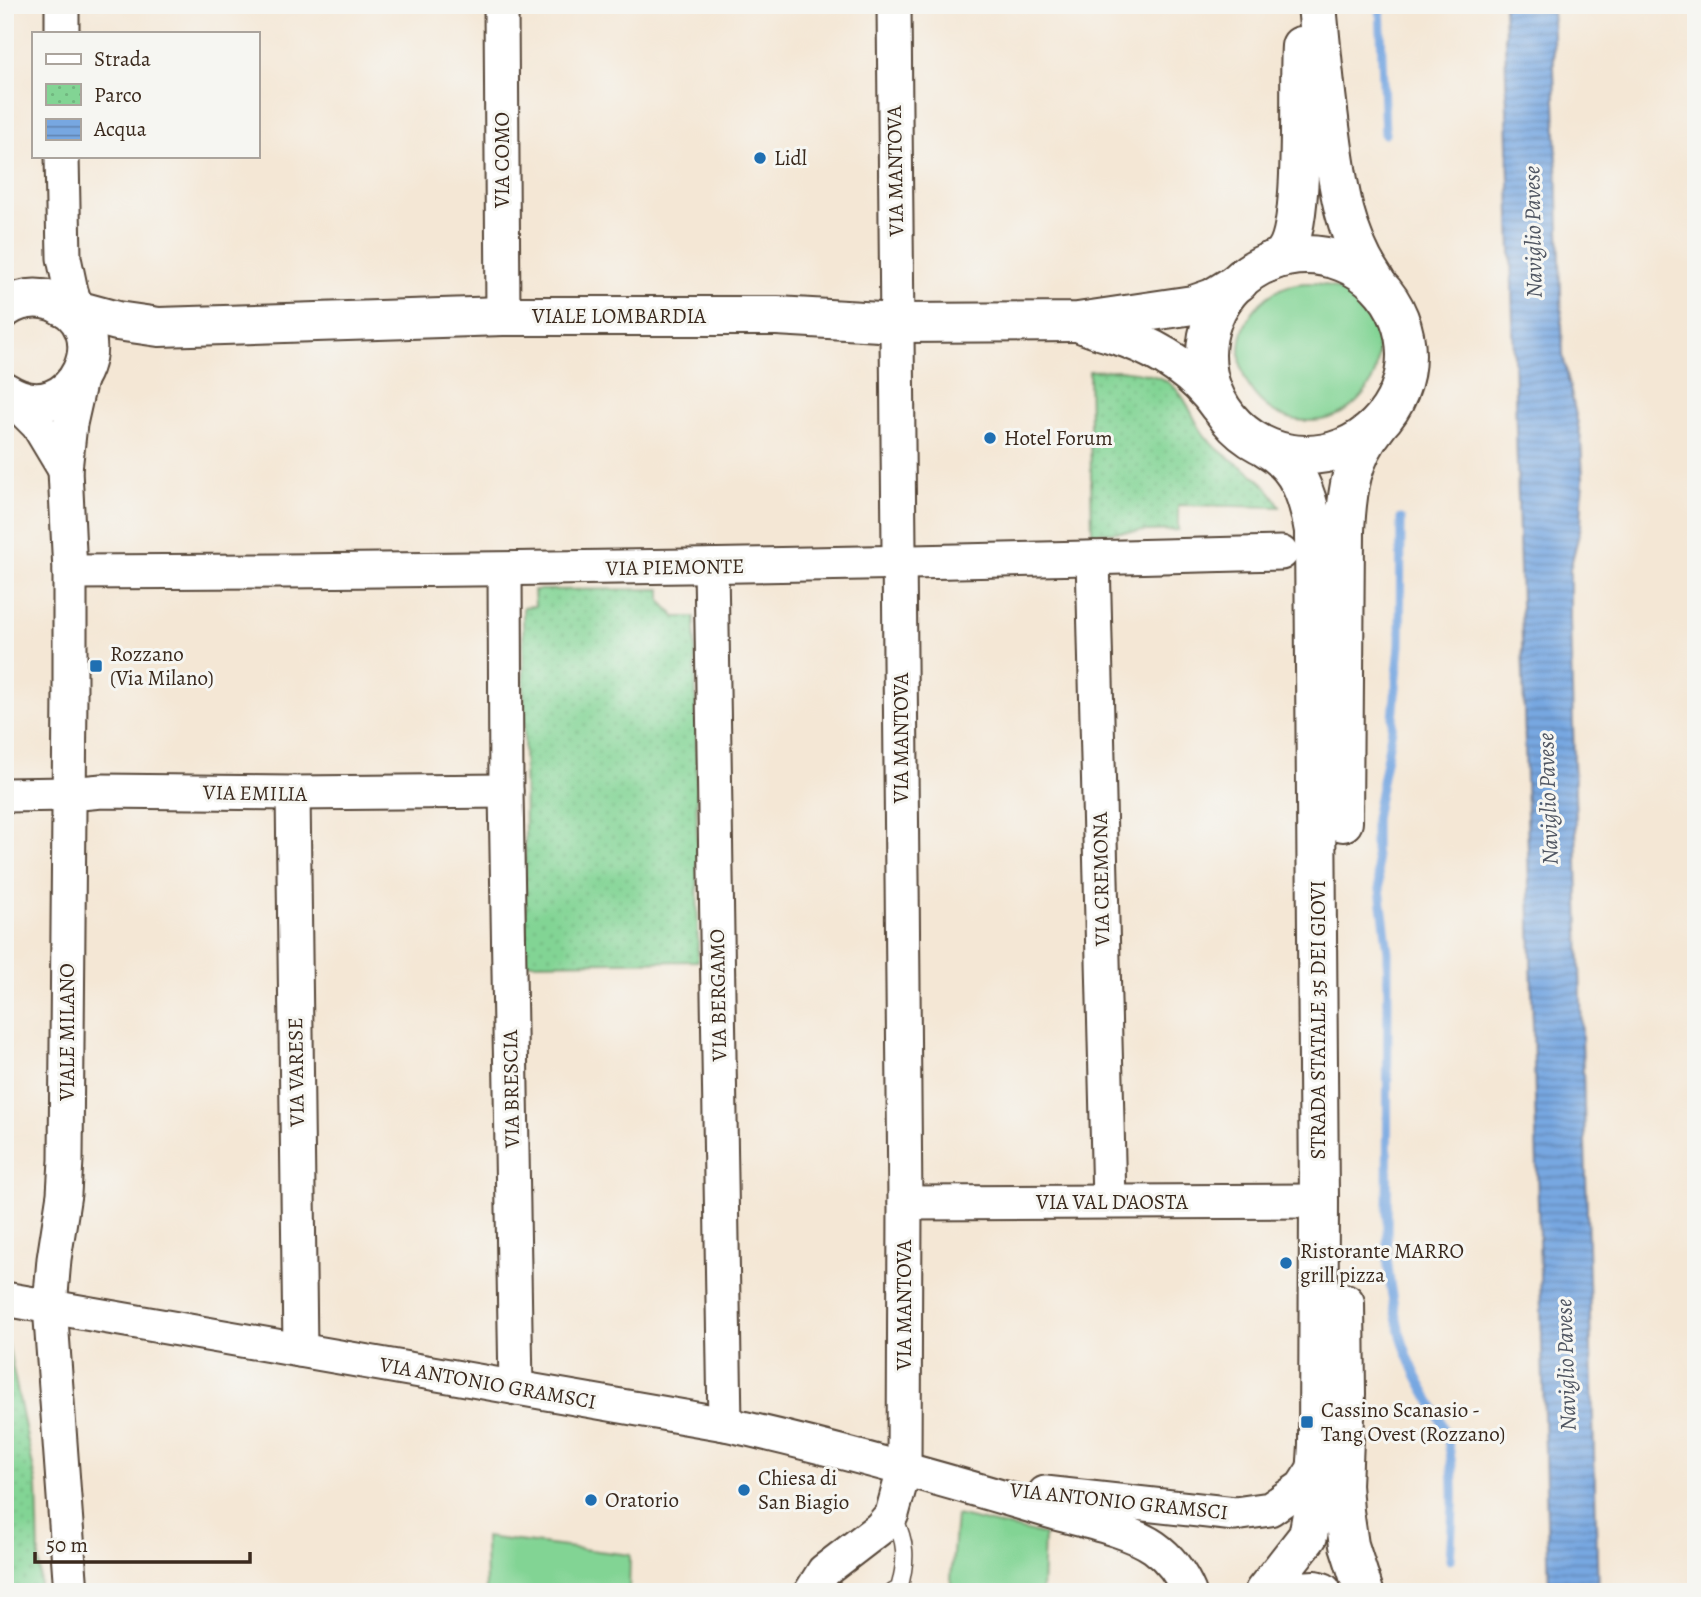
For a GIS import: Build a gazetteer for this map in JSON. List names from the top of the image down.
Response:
{
  "streets": {
    "main road": ["VIALE LOMBARDIA", "STRADA STATALE 35 DEI GIOVI"],
    "street": [
      "VIA COMO",
      "VIA MANTOVA",
      "VIA PIEMONTE",
      "VIA EMILIA",
      "VIA CREMONA",
      "VIA BERGAMO",
      "VIALE MILANO",
      "VIA VARESE",
      "VIA BRESCIA",
      "VIA VAL D'AOSTA",
      "VIA ANTONIO GRAMSCI"
    ]
  },
  "crossings": [
    ["VIA COMO", "VIALE LOMBARDIA"],
    ["VIA MANTOVA", "VIALE LOMBARDIA"],
    ["VIA MANTOVA", "VIA PIEMONTE"],
    ["VIA MANTOVA", "VIA VAL D'AOSTA"],
    ["VIA MANTOVA", "VIA ANTONIO GRAMSCI"],
    ["VIALE LOMBARDIA", "STRADA STATALE 35 DEI GIOVI"],
    ["VIALE LOMBARDIA", "VIALE MILANO"],
    ["VIA PIEMONTE", "VIA CREMONA"],
    ["VIA PIEMONTE", "VIA BERGAMO"],
    ["VIA PIEMONTE", "VIALE MILANO"],
    ["VIA PIEMONTE", "VIA BRESCIA"],
    ["VIA EMILIA", "VIALE MILANO"],
    ["VIA EMILIA", "VIA VARESE"],
    ["VIA EMILIA", "VIA BRESCIA"],
    ["VIA CREMONA", "VIA VAL D'AOSTA"],
    ["VIA BERGAMO", "VIA ANTONIO GRAMSCI"],
    ["STRADA STATALE 35 DEI GIOVI", "VIA VAL D'AOSTA"],
    ["STRADA STATALE 35 DEI GIOVI", "VIA ANTONIO GRAMSCI"],
    ["VIALE MILANO", "VIA ANTONIO GRAMSCI"],
    ["VIA VARESE", "VIA ANTONIO GRAMSCI"],
    ["VIA BRESCIA", "VIA ANTONIO GRAMSCI"]
  ],
  "water": ["Naviglio Pavese"],
  "places": {
    "other": [
      "Lidl",
      "Hotel Forum",
      "Ristorante MARRO grill pizza",
      "Chiesa di San Biagio",
      "Oratorio"
    ],
    "transit": ["Rozzano (Via Milano)", "Cassino Scanasio - Tang Ovest (Rozzano)"]
  },
  "legend": ["Strada", "Parco", "Acqua"],
  "scale_bar": "50 m"
}
